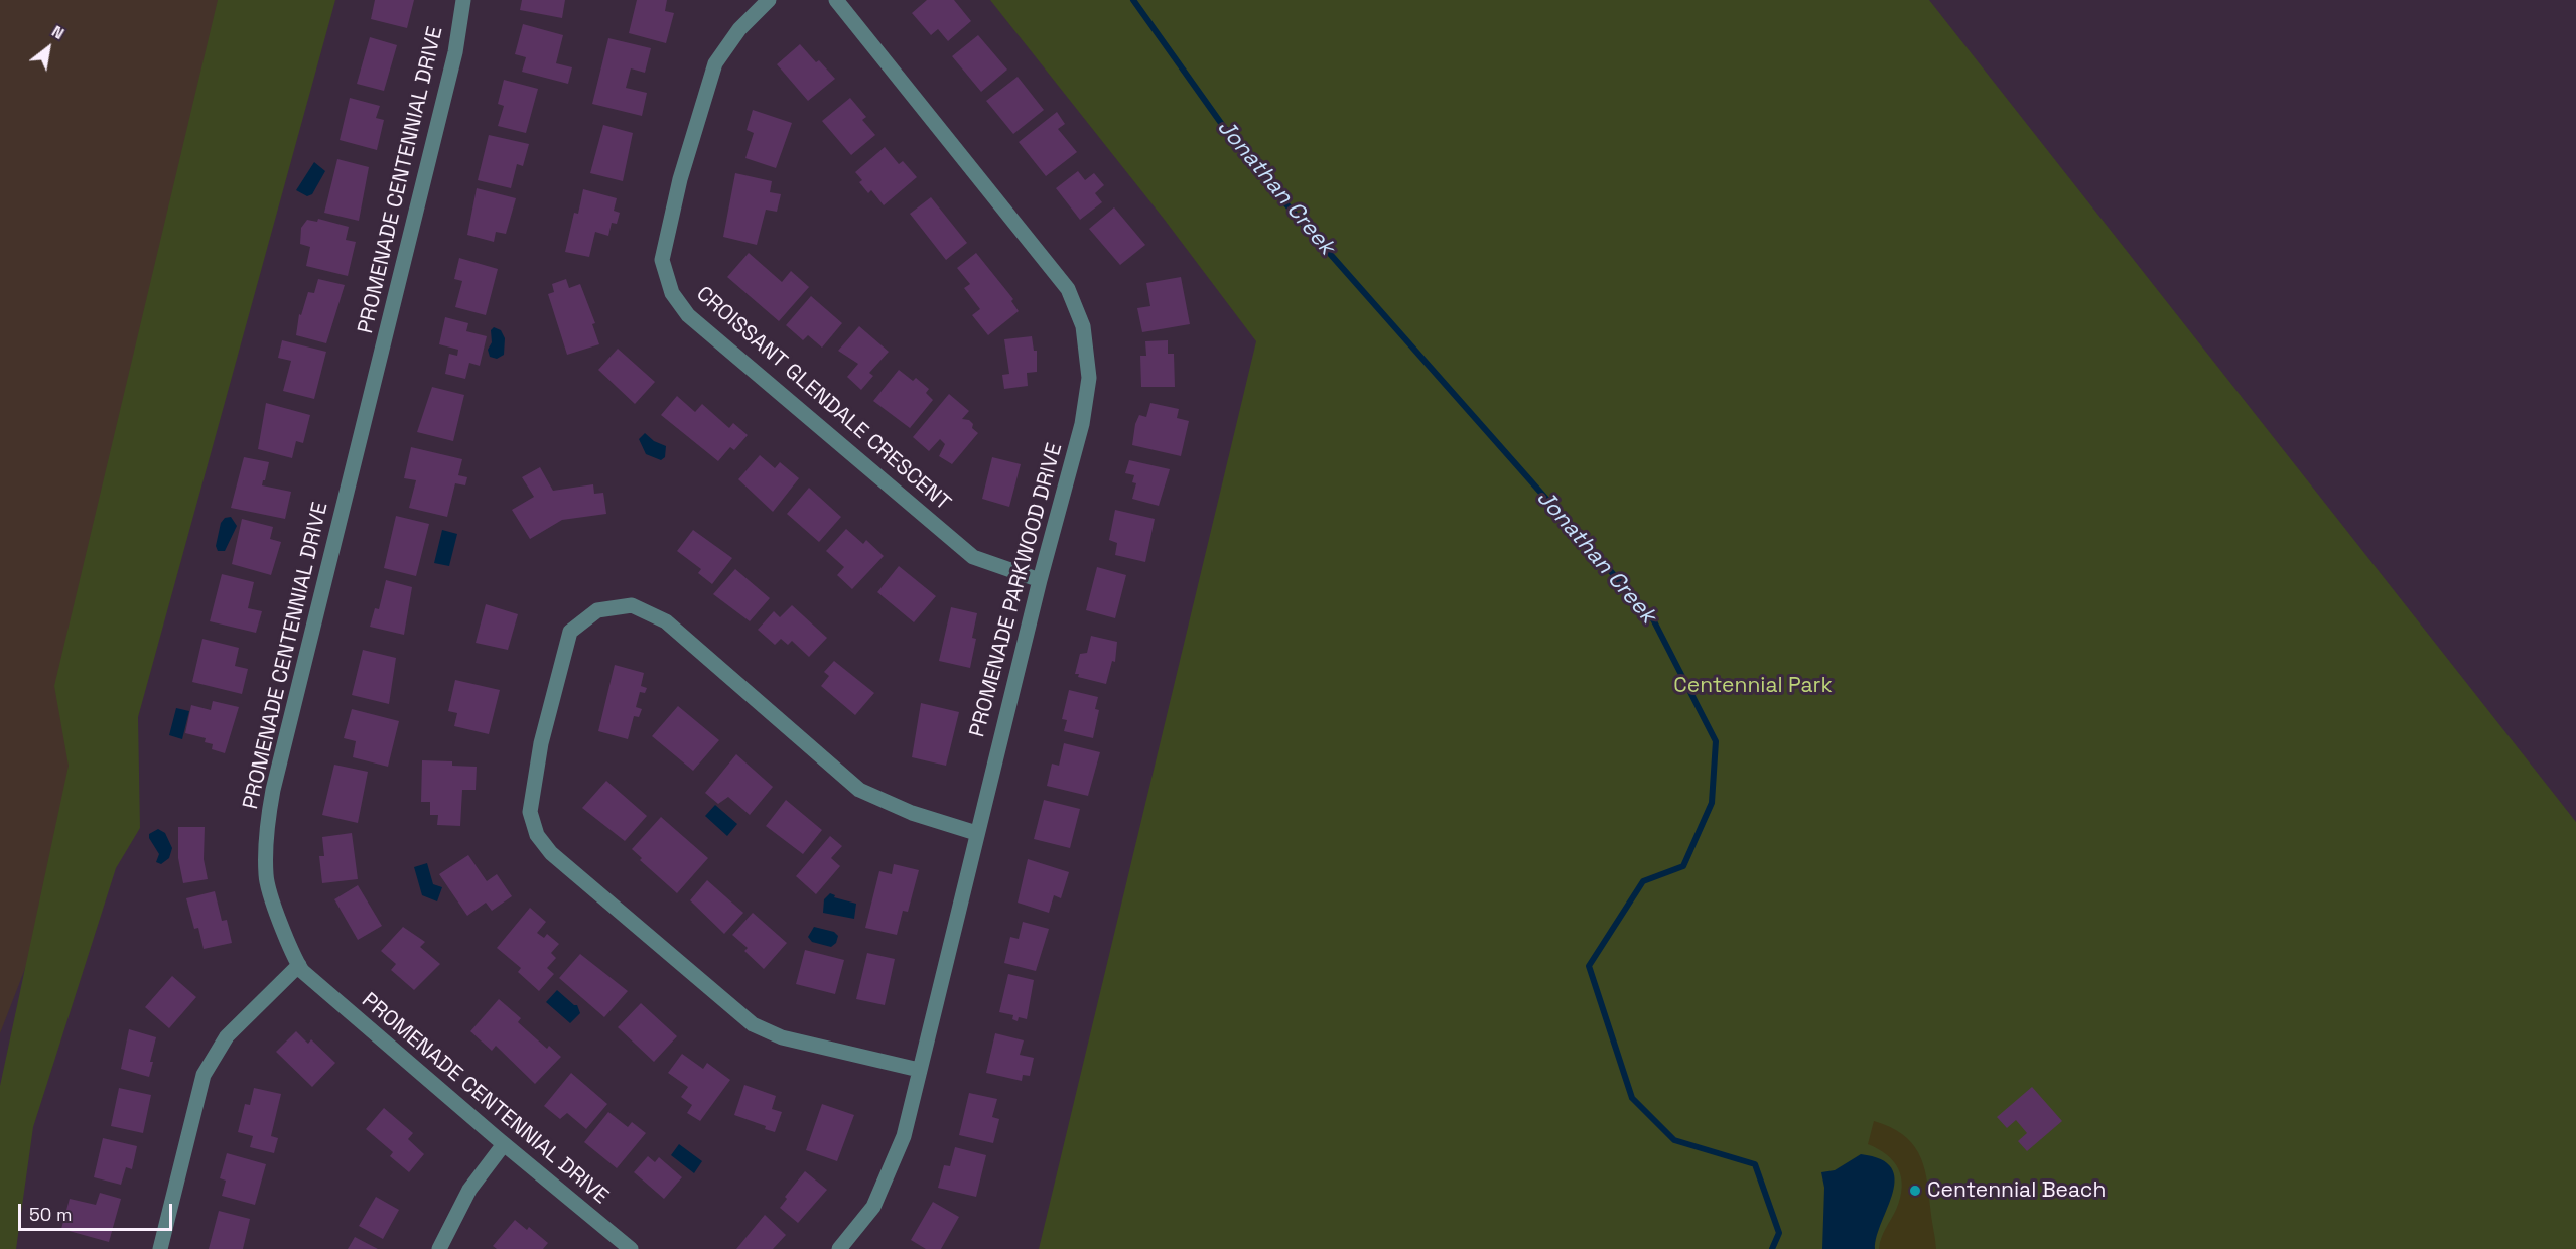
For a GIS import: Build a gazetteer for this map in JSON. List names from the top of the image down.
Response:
{
  "streets": {
    "street": ["PROMENADE CENTENNIAL DRIVE", "CROISSANT GLENDALE CRESCENT", "PROMENADE PARKWOOD DRIVE"]
  },
  "crossings": [
    ["CROISSANT GLENDALE CRESCENT", "PROMENADE PARKWOOD DRIVE"]
  ],
  "water": ["Jonathan Creek"],
  "parks": ["Centennial Park"],
  "places": ["Centennial Beach"],
  "scale_bar": "50 m",
  "north": "top right"
}
